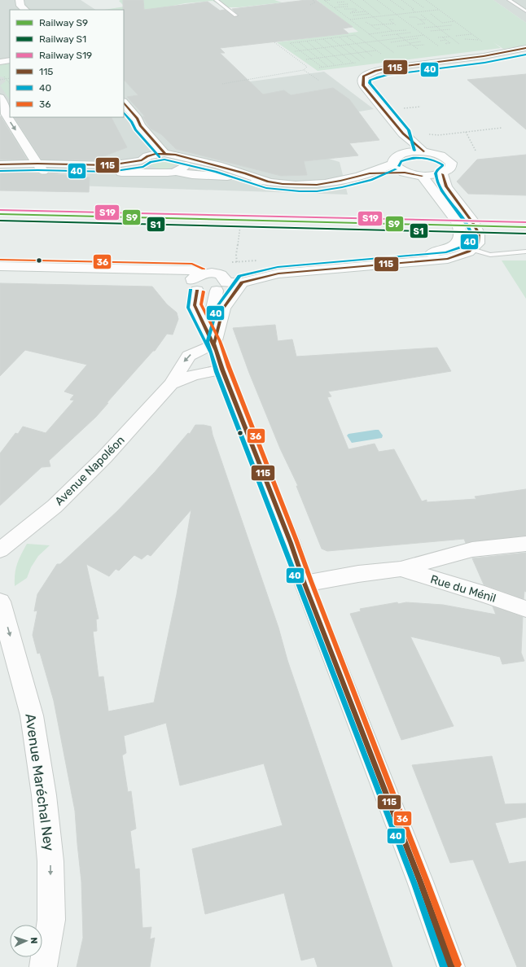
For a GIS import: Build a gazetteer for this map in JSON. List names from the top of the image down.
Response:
{
  "streets": {
    "street": ["Avenue Napoléon", "Rue du Ménil", "Avenue Maréchal Ney"]
  },
  "one_way": ["Avenue Maréchal Ney"],
  "lines": [
    "transit line 115",
    "transit line 40",
    "rail line S19",
    "rail line S9",
    "rail line S1",
    "transit line 36"
  ],
  "legend": [
    "Railway S9",
    "Railway S1",
    "Railway S19",
    "115",
    "40",
    "36"
  ],
  "north": "right"
}
